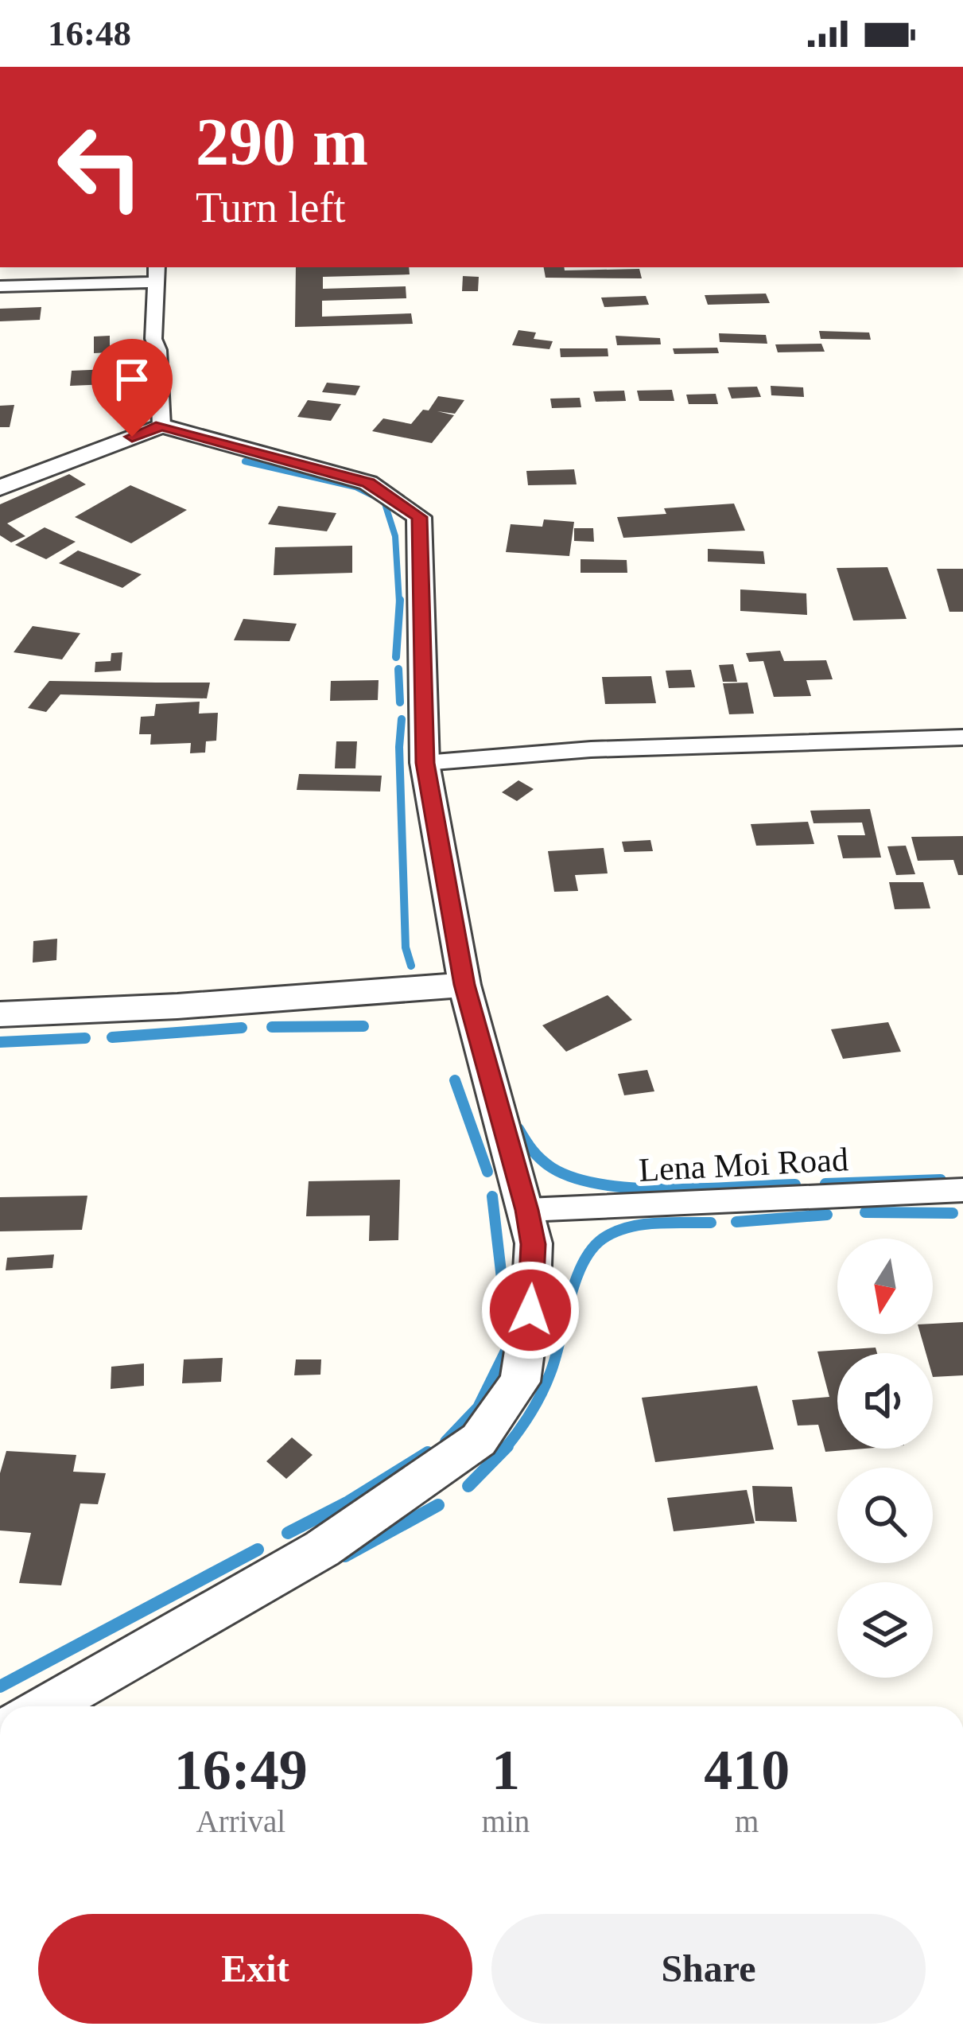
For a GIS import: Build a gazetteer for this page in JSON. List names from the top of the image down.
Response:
{
  "streets": {
    "street": ["Lena Moi Road"]
  },
  "north": "bottom",
  "page": {
    "status": "16:48",
    "turn": ["290 m", "Turn left"],
    "eta": [
      "16:49",
      "Arrival",
      "1",
      "min",
      "410",
      "m"
    ],
    "buttons": ["Exit", "Share"]
  }
}
